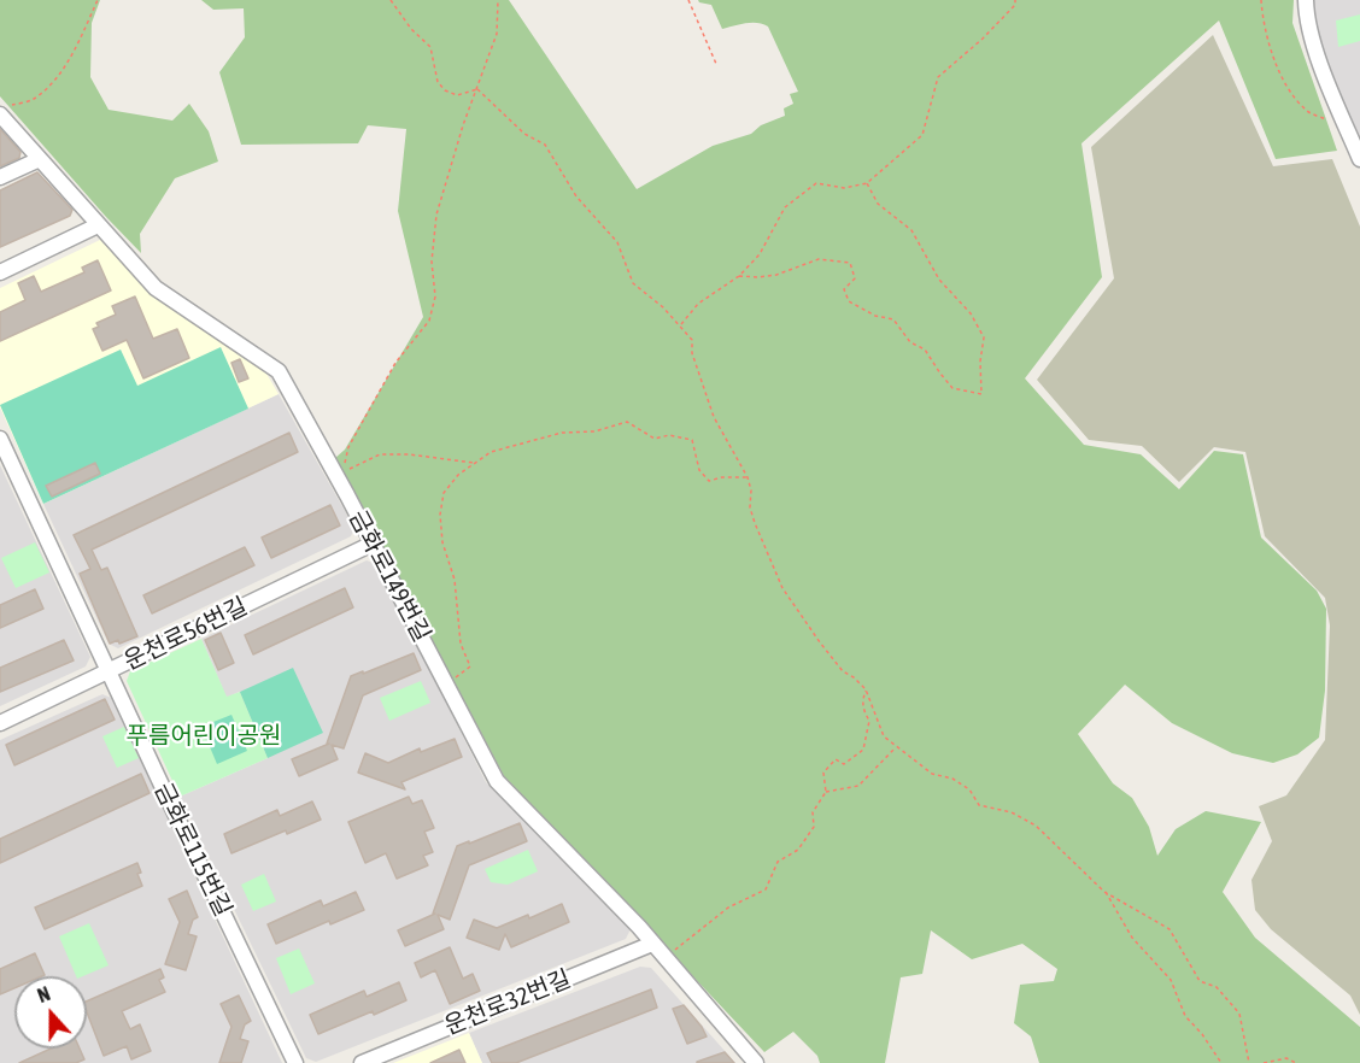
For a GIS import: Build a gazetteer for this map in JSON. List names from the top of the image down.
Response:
{
  "streets": {
    "street": [
      "금화로149번길",
      "운천로56번길",
      "금화로115번길",
      "운천로32번길"
    ]
  },
  "crossings": [
    ["금화로149번길", "운천로56번길"],
    ["금화로149번길", "운천로32번길"],
    ["운천로56번길", "금화로115번길"]
  ],
  "parks": ["푸름어린이공원"],
  "north": "top"
}
